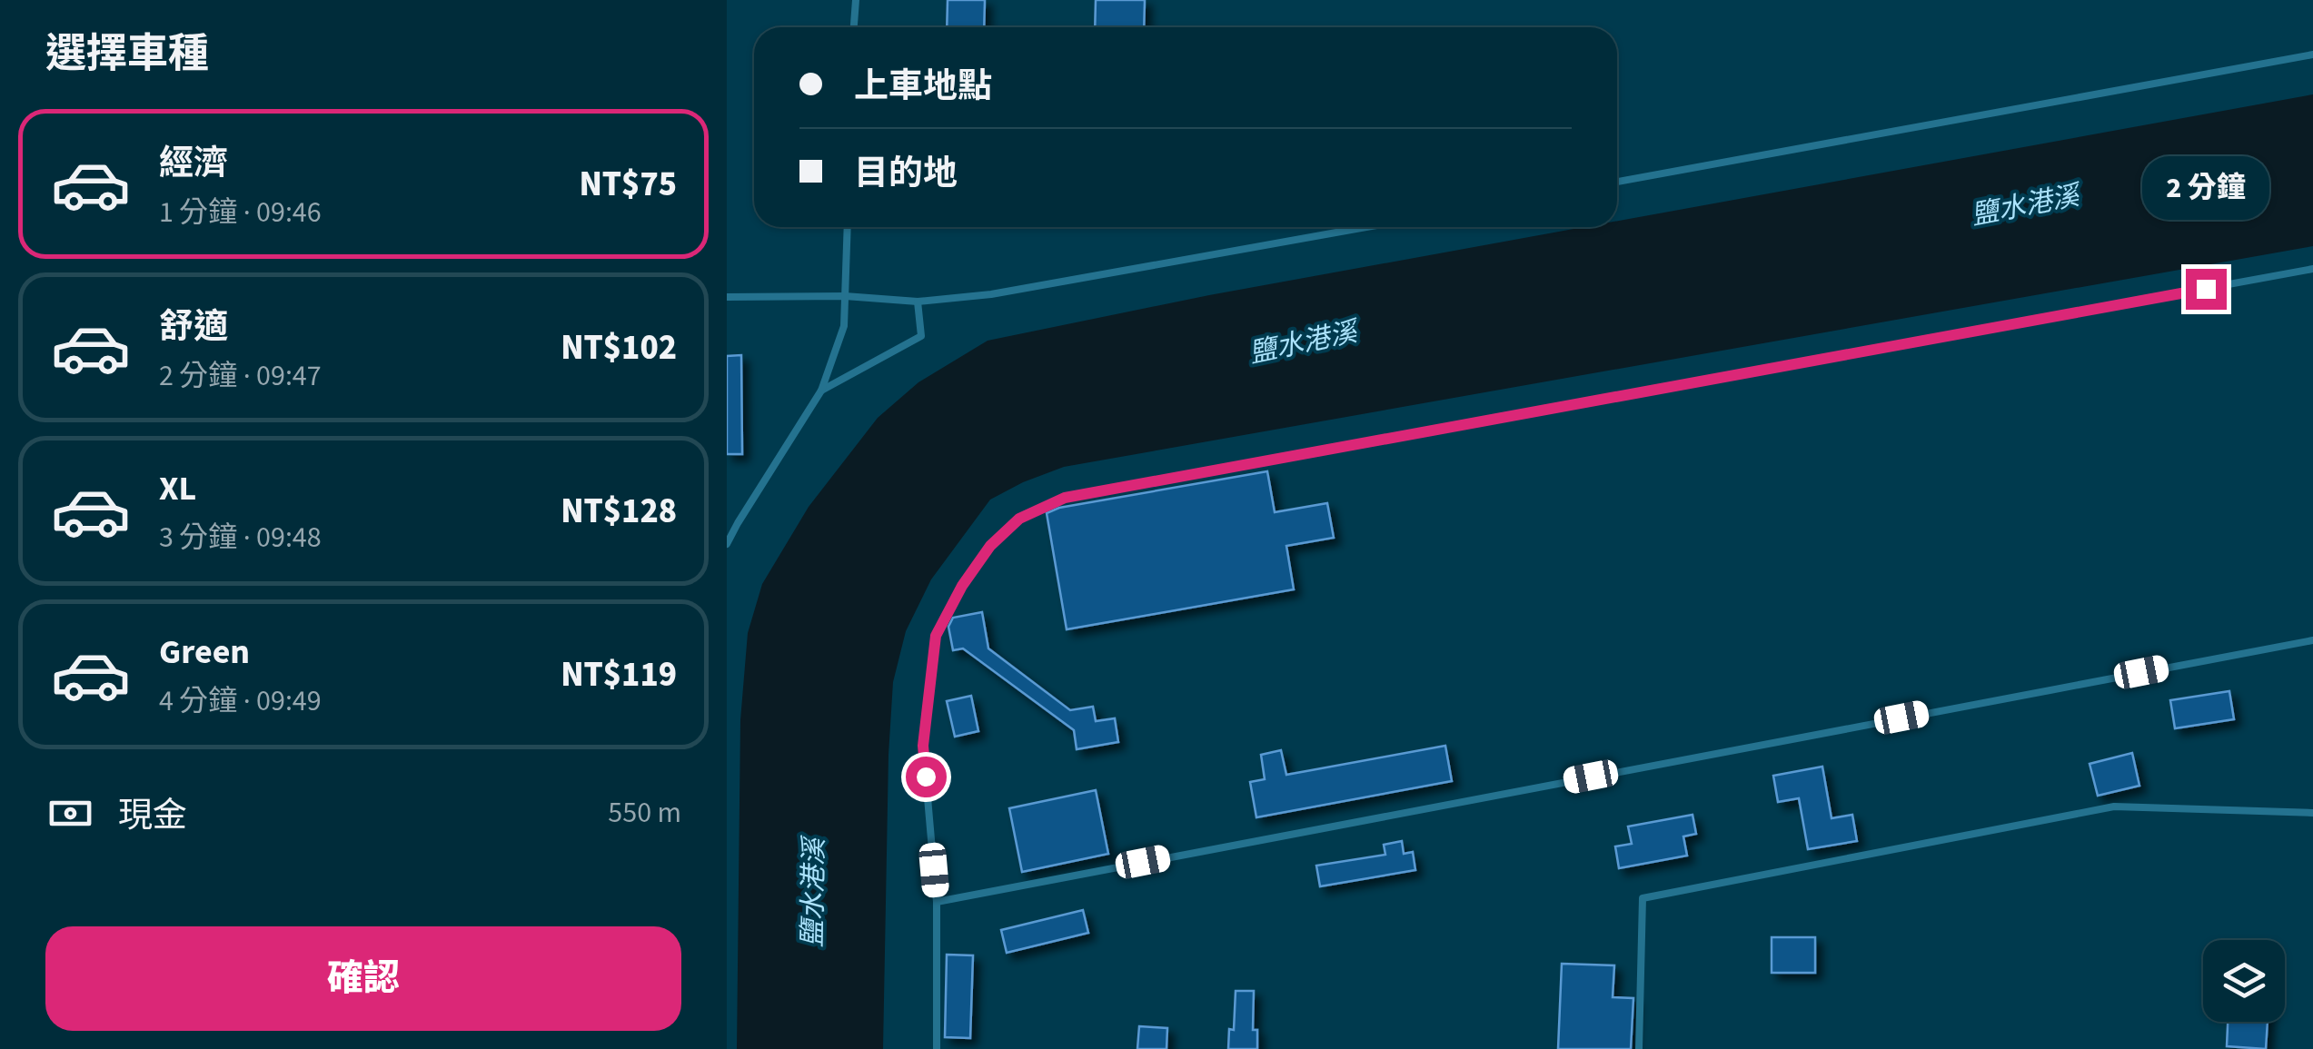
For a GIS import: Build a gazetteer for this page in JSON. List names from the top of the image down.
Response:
{
  "water": ["鹽水港溪"],
  "page": {
    "heading": "選擇車種",
    "banner": ["上車地點", "目的地"],
    "list": [
      {
        "name": "經濟",
        "note": "1 分鐘 · 09:46",
        "value": "NT$75"
      },
      {
        "name": "舒適",
        "note": "2 分鐘 · 09:47",
        "value": "NT$102"
      },
      {
        "name": "XL",
        "note": "3 分鐘 · 09:48",
        "value": "NT$128"
      },
      {
        "name": "Green",
        "note": "4 分鐘 · 09:49",
        "value": "NT$119"
      }
    ],
    "bubble": "2 分鐘",
    "pay": ["現金", "550 m"],
    "buttons": "確認"
  }
}
